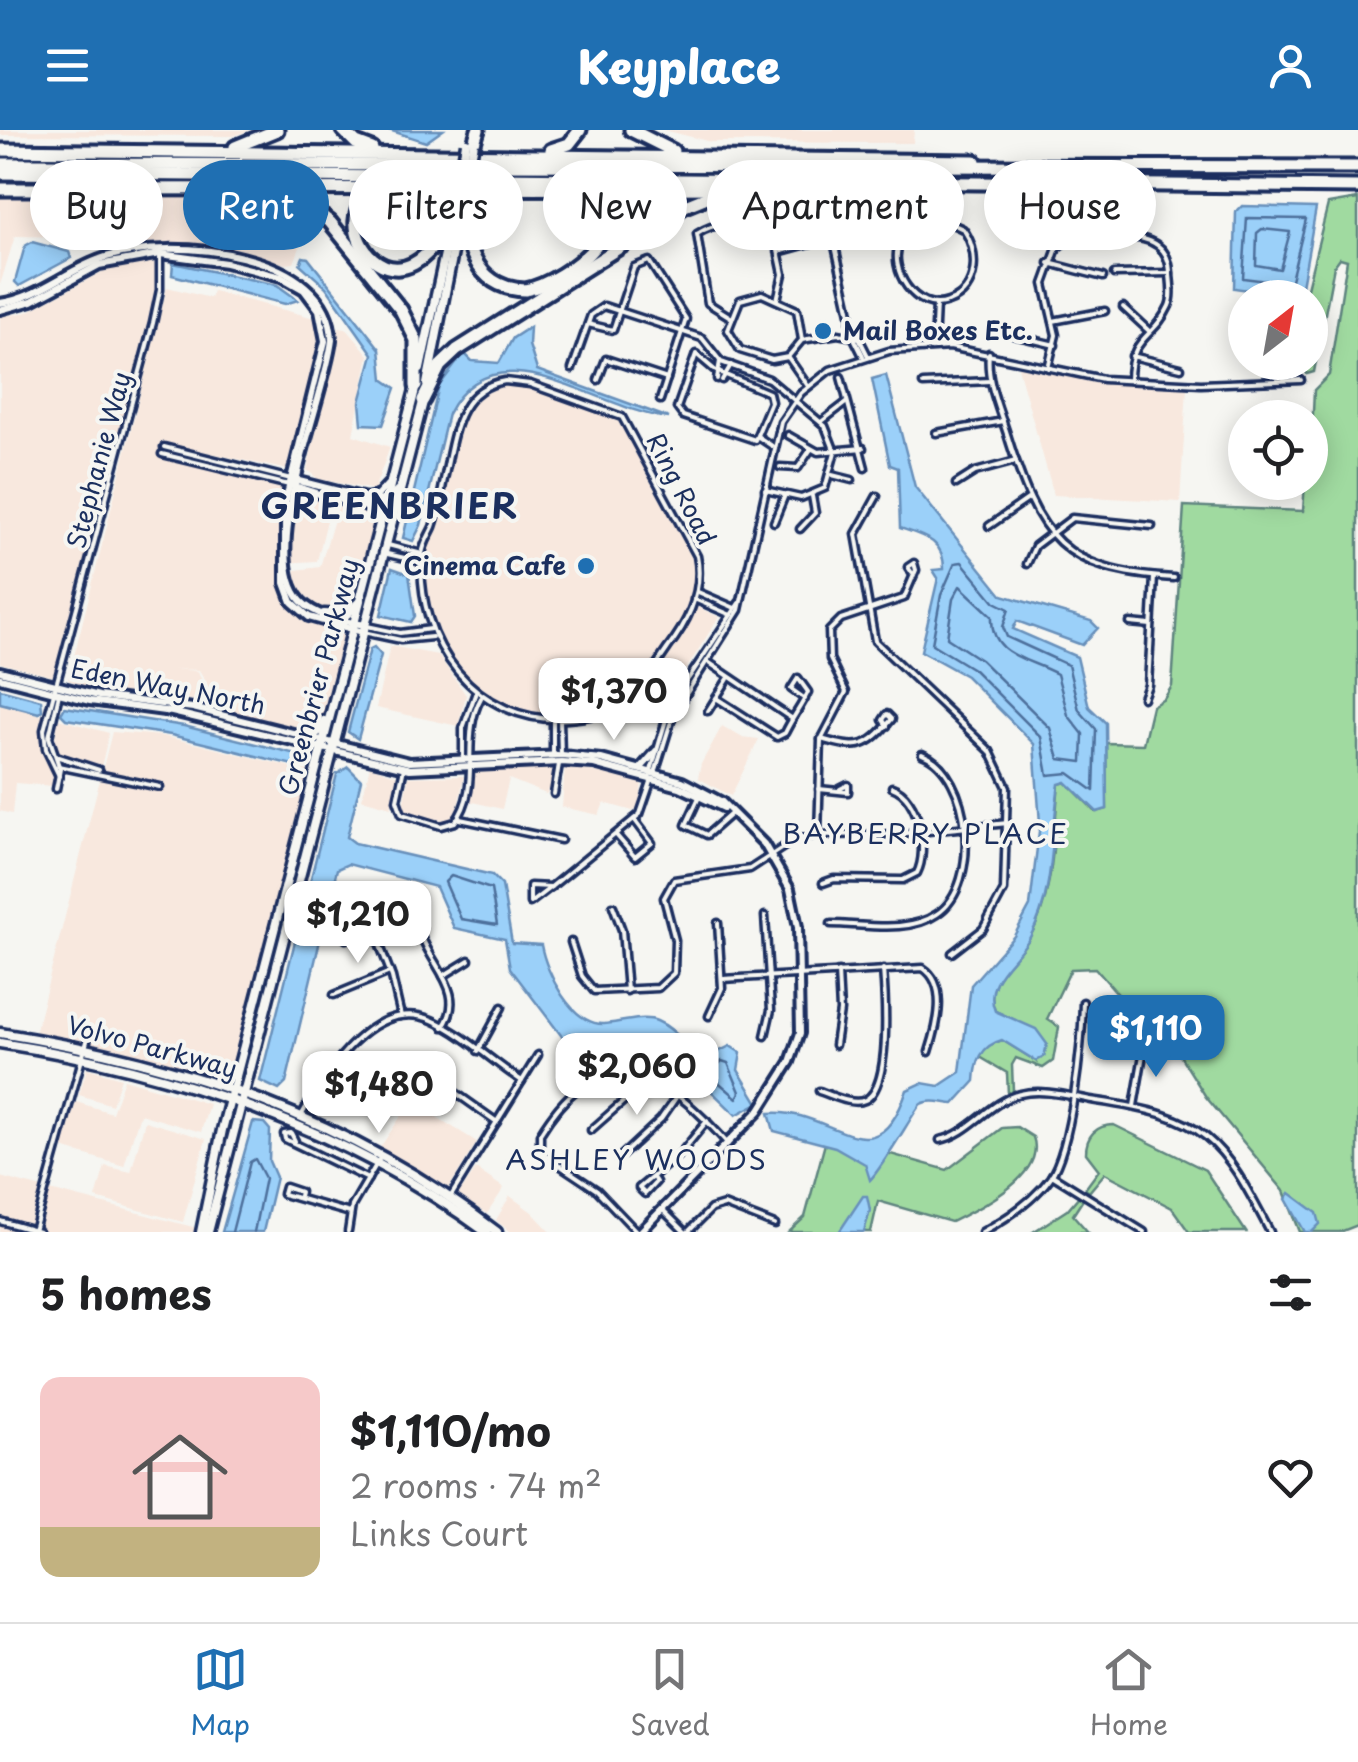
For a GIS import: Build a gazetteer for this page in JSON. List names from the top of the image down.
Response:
{
  "streets": {
    "main road": ["Greenbrier Parkway", "Volvo Parkway"],
    "street": ["Stephanie Way", "Ring Road", "Eden Way North"]
  },
  "crossings": [
    ["Stephanie Way", "Eden Way North"],
    ["Greenbrier Parkway", "Eden Way North"],
    ["Greenbrier Parkway", "Volvo Parkway"]
  ],
  "districts": ["GREENBRIER", "BAYBERRY PLACE", "ASHLEY WOODS"],
  "places": ["Mail Boxes Etc.", "Cinema Cafe"],
  "north": "top right",
  "page": {
    "header": "Keyplace",
    "chip": [
      "Buy",
      "Rent",
      "Filters",
      "New",
      "Apartment",
      "House"
    ],
    "price": [
      "$1,370",
      "$1,210",
      "$1,110",
      "$2,060",
      "$1,480"
    ],
    "heading": "5 homes",
    "list": [
      {
        "name": "$1,110/mo",
        "note": "2 rooms · 74 m² · Links Court"
      }
    ],
    "tabs": ["Map", "Saved", "Home"]
  }
}
